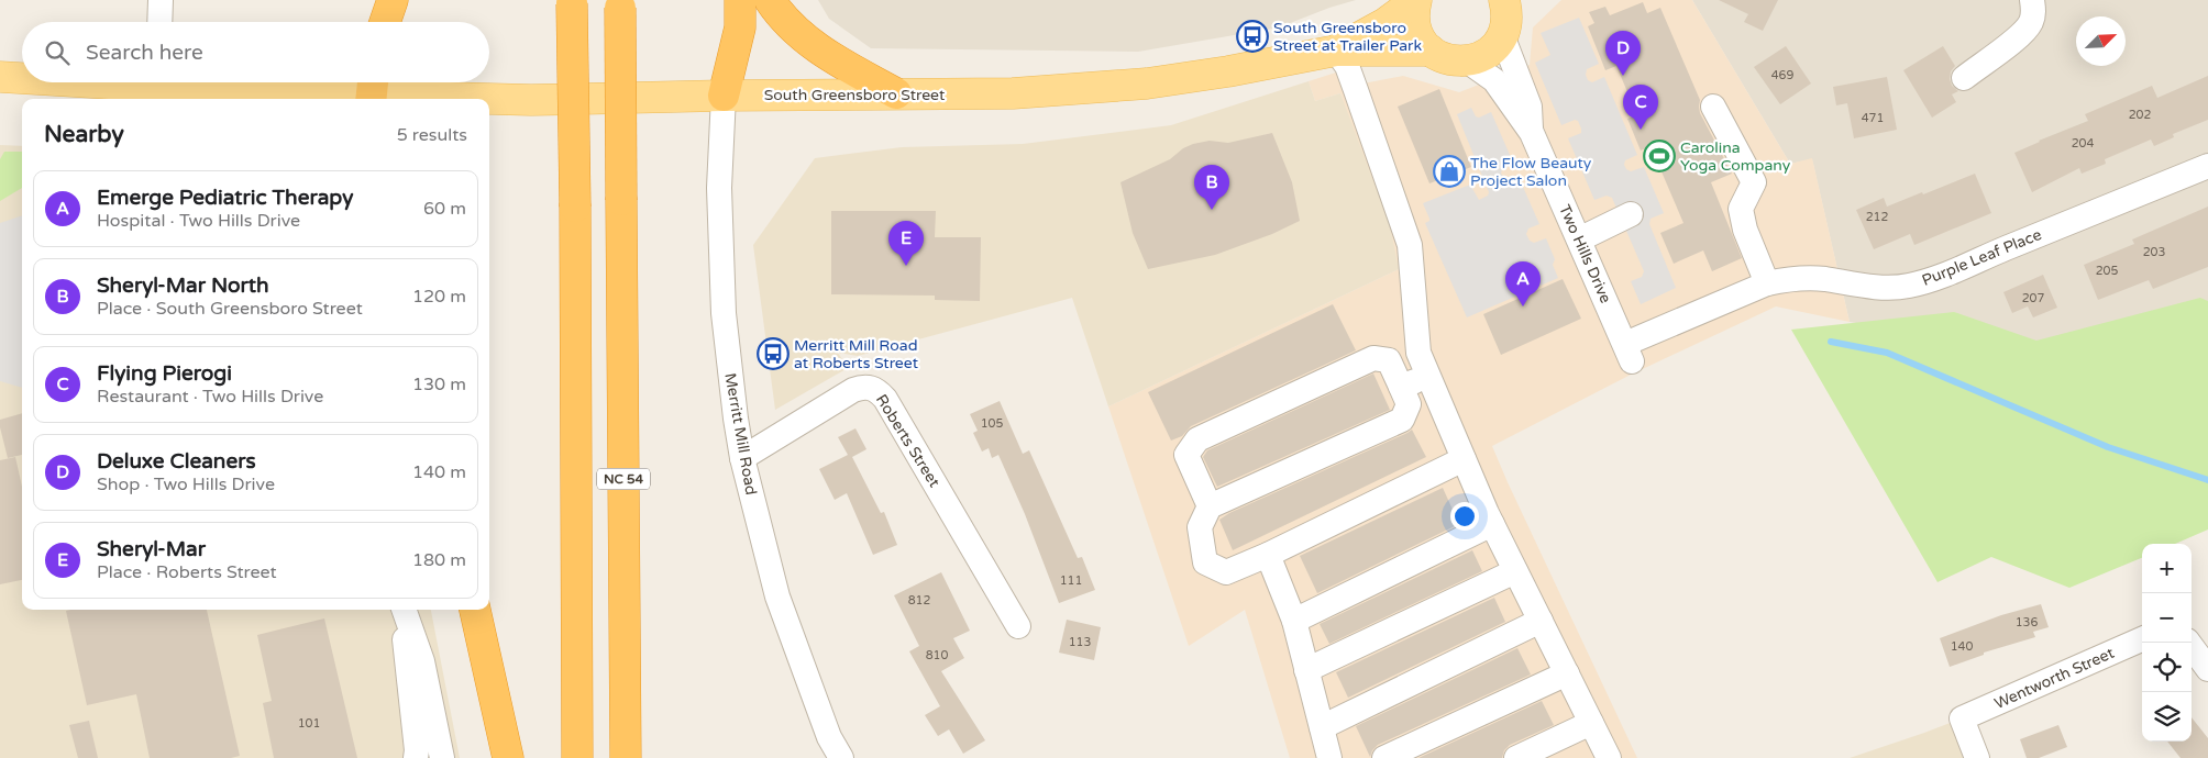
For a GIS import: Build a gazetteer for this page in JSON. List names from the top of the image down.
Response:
{
  "streets": {
    "highway": ["NC 54"],
    "main road": ["South Greensboro Street"],
    "street": [
      "Two Hills Drive",
      "Purple Leaf Place",
      "Merritt Mill Road",
      "Roberts Street",
      "Wentworth Street"
    ]
  },
  "crossings": [
    ["South Greensboro Street", "Merritt Mill Road"],
    ["Two Hills Drive", "Purple Leaf Place"],
    ["Merritt Mill Road", "Roberts Street"]
  ],
  "places": {
    "bus stop": ["South Greensboro Street at Trailer Park", "Merritt Mill Road at Roberts Street"],
    "sports": ["Carolina Yoga Company"],
    "shop": ["The Flow Beauty Project Salon"]
  },
  "house_numbers": [
    "469",
    "202",
    "471",
    "204",
    "212",
    "203",
    "205",
    "207",
    "105",
    "111",
    "812",
    "136",
    "113",
    "140",
    "810",
    "101"
  ],
  "north": "top right",
  "page": {
    "search": "Search here",
    "pins": [
      "D",
      "C",
      "B",
      "E",
      "A"
    ],
    "heading": ["Nearby", "5 results"],
    "list": [
      {
        "mark": "A",
        "name": "Emerge Pediatric Therapy",
        "note": "Hospital · Two Hills Drive",
        "value": "60 m"
      },
      {
        "mark": "B",
        "name": "Sheryl-Mar North",
        "note": "Place · South Greensboro Street",
        "value": "120 m"
      },
      {
        "mark": "C",
        "name": "Flying Pierogi",
        "note": "Restaurant · Two Hills Drive",
        "value": "130 m"
      },
      {
        "mark": "D",
        "name": "Deluxe Cleaners",
        "note": "Shop · Two Hills Drive",
        "value": "140 m"
      },
      {
        "mark": "E",
        "name": "Sheryl-Mar",
        "note": "Place · Roberts Street",
        "value": "180 m"
      }
    ],
    "map_buttons": ["+", "−"]
  }
}
